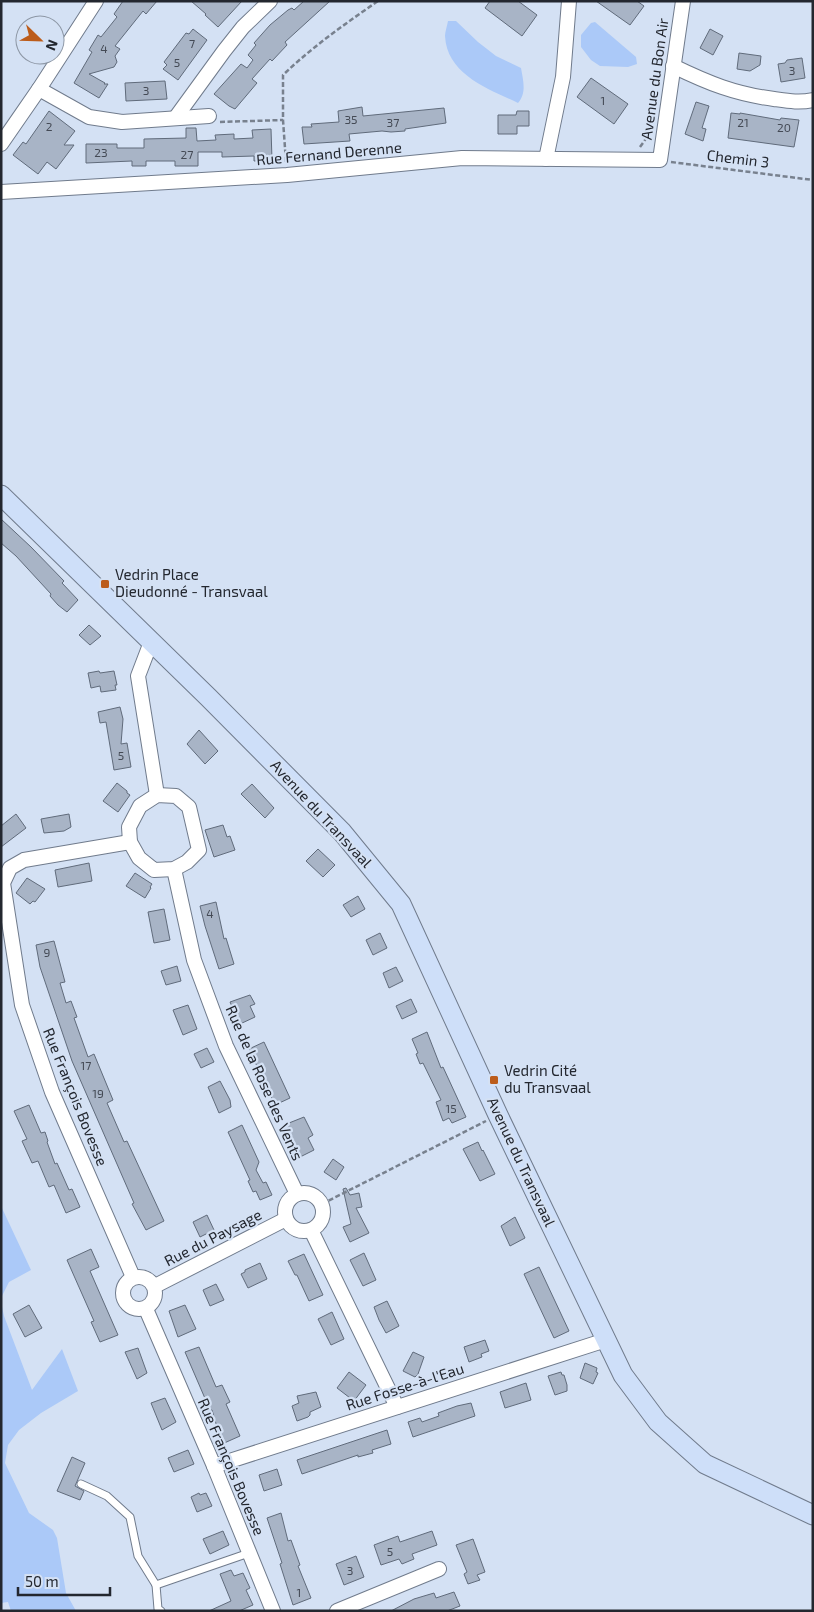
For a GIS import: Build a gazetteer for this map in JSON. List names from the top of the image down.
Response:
{
  "streets": {
    "street": [
      "Avenue du Bon Air",
      "Rue Fernand Derenne",
      "Avenue du Transvaal",
      "Rue de la Rose des Vents",
      "Rue François Bovesse",
      "Rue du Paysage",
      "Rue Fosse-à-l'Eau"
    ],
    "path": ["Chemin 3"]
  },
  "crossings": [
    ["Avenue du Bon Air", "Rue Fernand Derenne"],
    ["Avenue du Bon Air", "Chemin 3"],
    ["Rue Fernand Derenne", "Chemin 3"],
    ["Avenue du Transvaal", "Rue Fosse-à-l'Eau"],
    ["Rue de la Rose des Vents", "Rue François Bovesse"],
    ["Rue de la Rose des Vents", "Rue du Paysage"],
    ["Rue François Bovesse", "Rue du Paysage"],
    ["Rue François Bovesse", "Rue Fosse-à-l'Eau"]
  ],
  "places": {
    "transit": ["Vedrin Place Dieudonné - Transvaal", "Vedrin Cité du Transvaal"]
  },
  "house_numbers": [
    "7",
    "4",
    "5",
    "3",
    "3",
    "1",
    "35",
    "37",
    "21",
    "2",
    "20",
    "23",
    "27",
    "5",
    "4",
    "9",
    "17",
    "19",
    "15",
    "5",
    "3",
    "1"
  ],
  "scale_bar": "50 m",
  "north": "bottom right"
}
